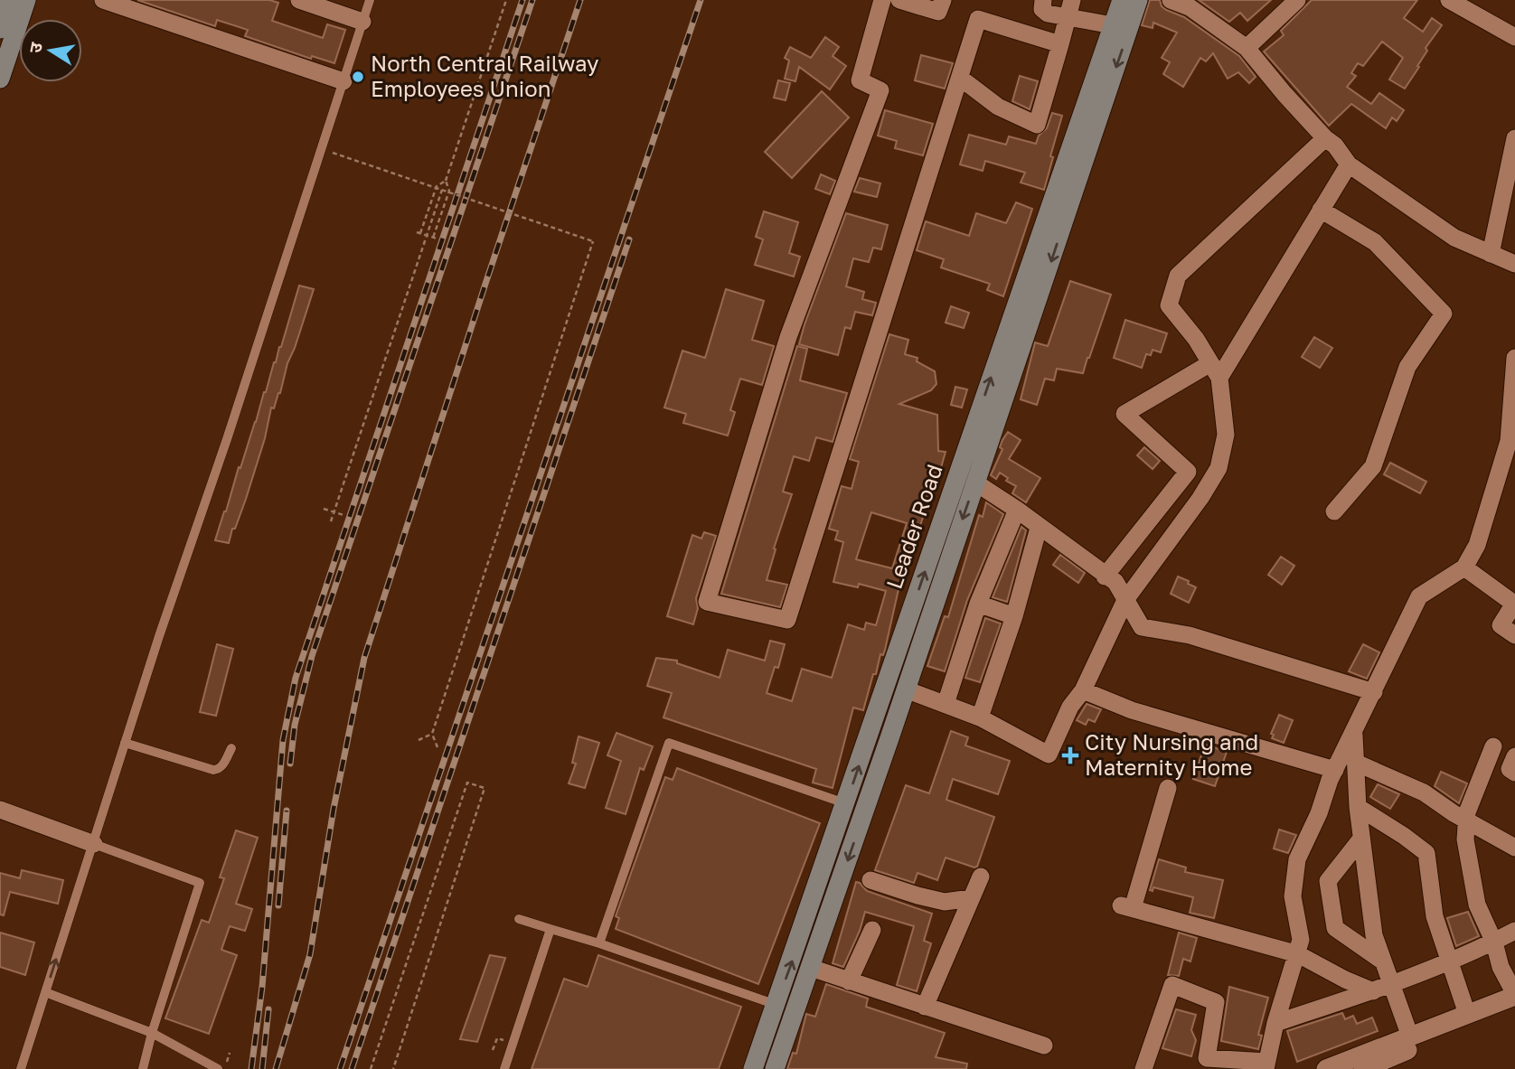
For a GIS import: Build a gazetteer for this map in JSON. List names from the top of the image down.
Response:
{
  "streets": {
    "main road": ["Leader Road"]
  },
  "places": {
    "other": ["North Central Railway Employees Union"],
    "health": ["City Nursing and Maternity Home"]
  },
  "north": "left"
}
